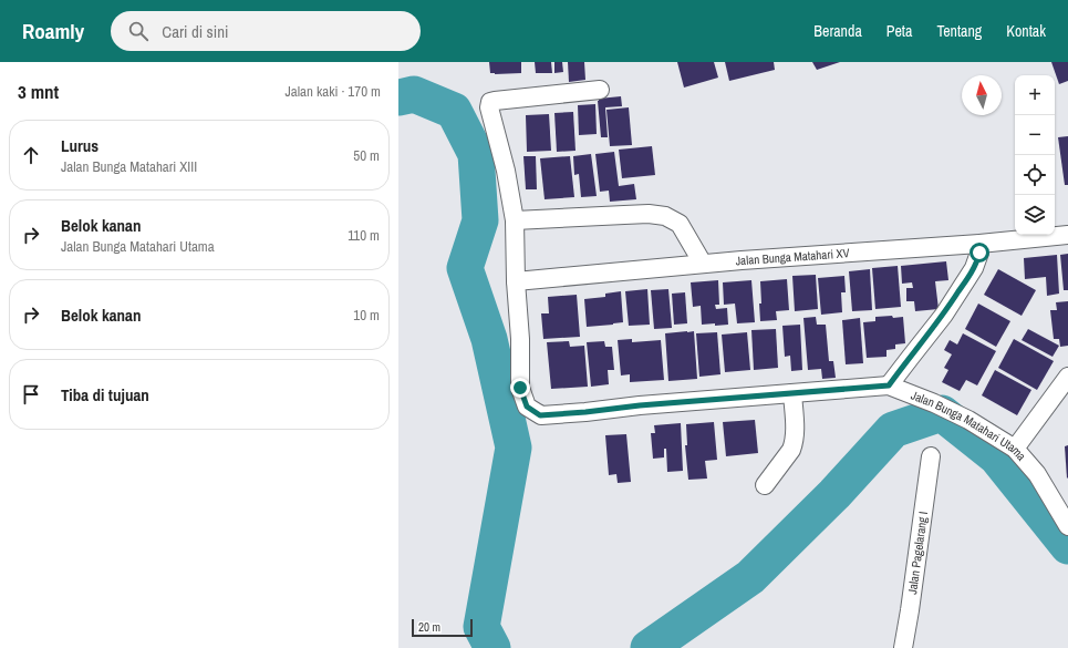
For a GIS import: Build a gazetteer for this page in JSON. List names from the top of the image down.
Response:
{
  "streets": {
    "street": ["Jalan Bunga Matahari XV", "Jalan Bunga Matahari Utama", "Jalan Pagelarang I"]
  },
  "crossings": [
    ["Jalan Bunga Matahari XV", "Jalan Bunga Matahari Utama"]
  ],
  "scale_bar": "20 m",
  "north": "top",
  "page": {
    "header": "Roamly",
    "search": "Cari di sini",
    "nav": [
      "Beranda",
      "Peta",
      "Tentang",
      "Kontak"
    ],
    "heading": ["3 mnt", "Jalan kaki · 170 m"],
    "map_buttons": ["+", "−"],
    "list": [
      ["Lurus", "Jalan Bunga Matahari XIII", "50 m"],
      ["Belok kanan", "Jalan Bunga Matahari Utama", "110 m"],
      ["Belok kanan", "10 m"],
      "Tiba di tujuan"
    ],
    "scale": "20 m"
  }
}
